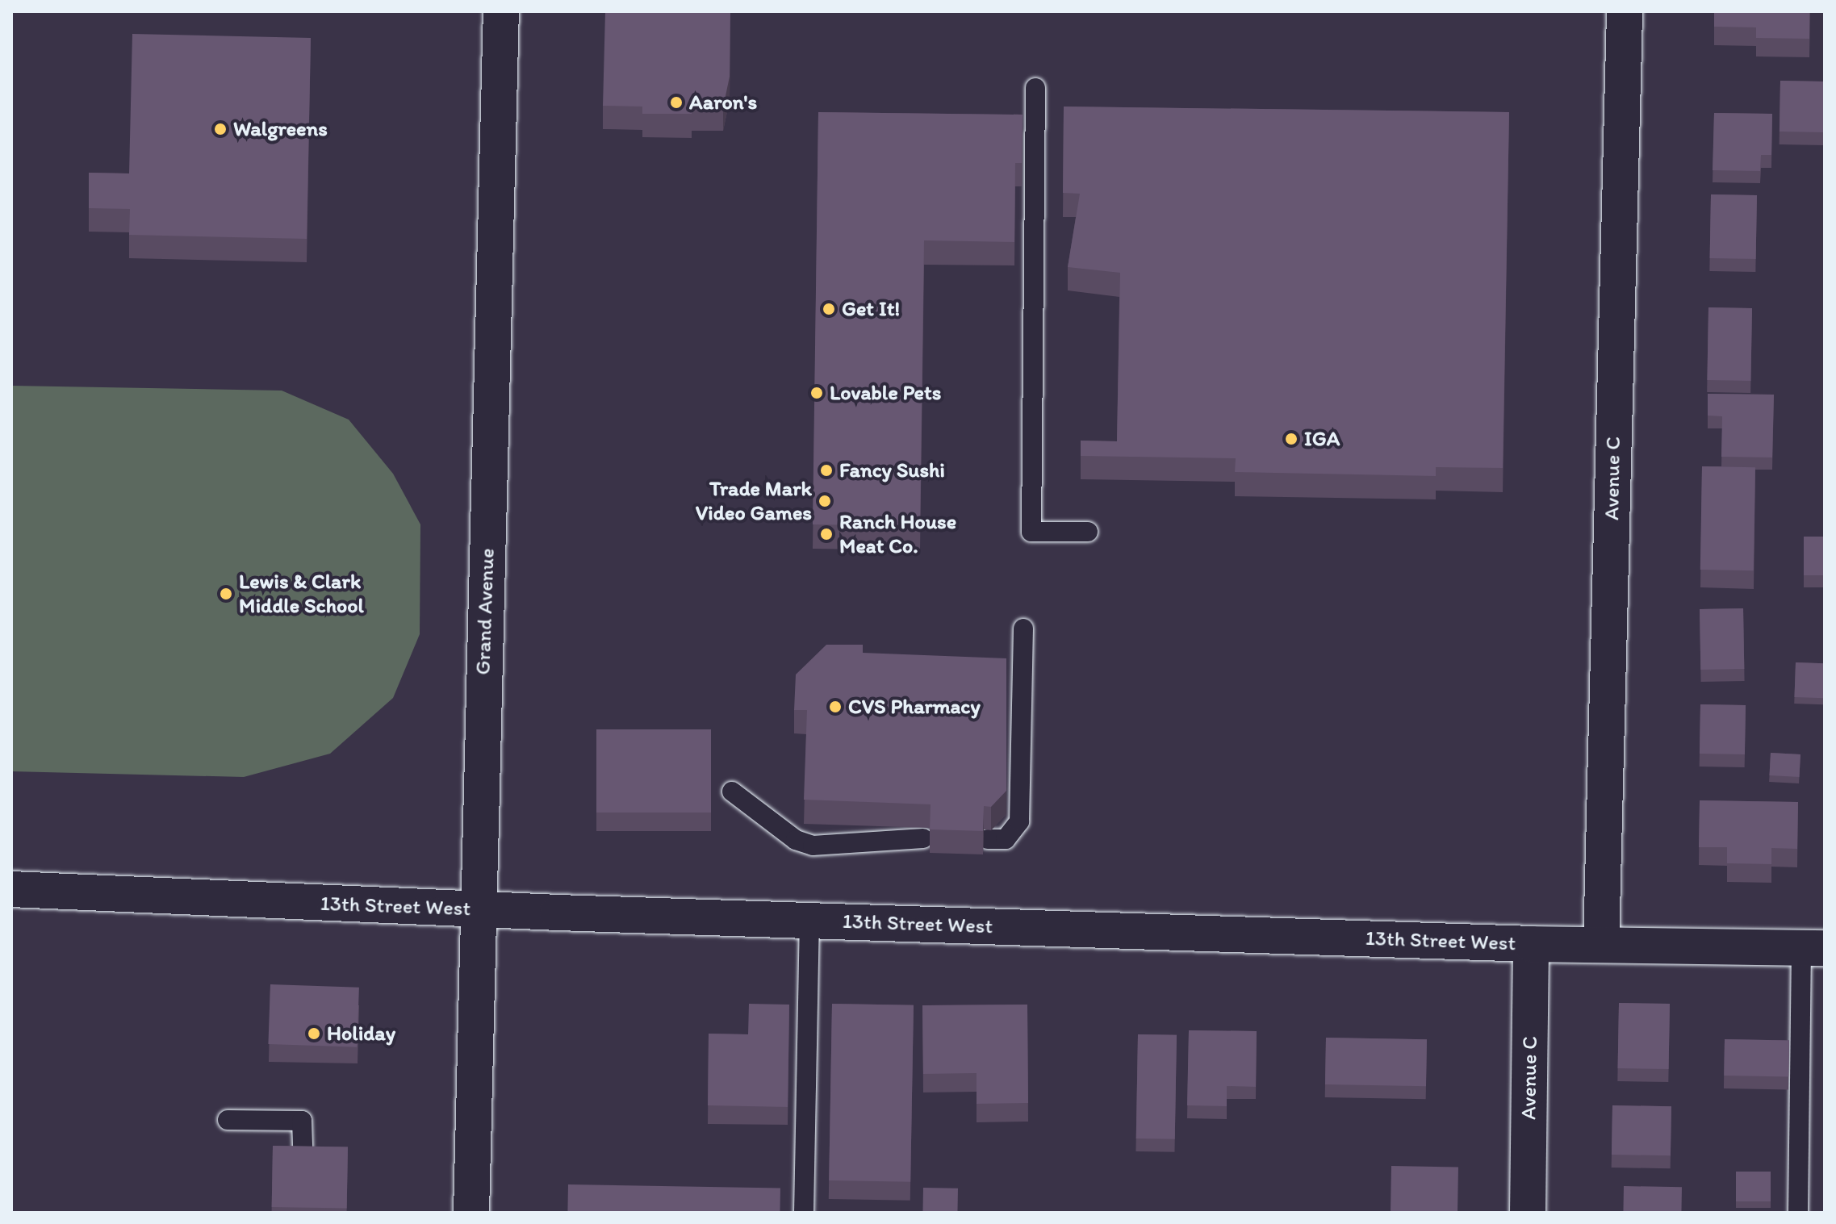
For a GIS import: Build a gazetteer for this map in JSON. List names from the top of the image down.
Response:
{
  "streets": {
    "street": ["Avenue C", "Grand Avenue", "13th Street West"]
  },
  "crossings": [
    ["Avenue C", "13th Street West"],
    ["Grand Avenue", "13th Street West"]
  ],
  "places": [
    "Aaron's",
    "Walgreens",
    "Get It!",
    "Lovable Pets",
    "IGA",
    "Fancy Sushi",
    "Trade Mark Video Games",
    "Ranch House Meat Co.",
    "Lewis & Clark Middle School",
    "CVS Pharmacy",
    "Holiday"
  ]
}
